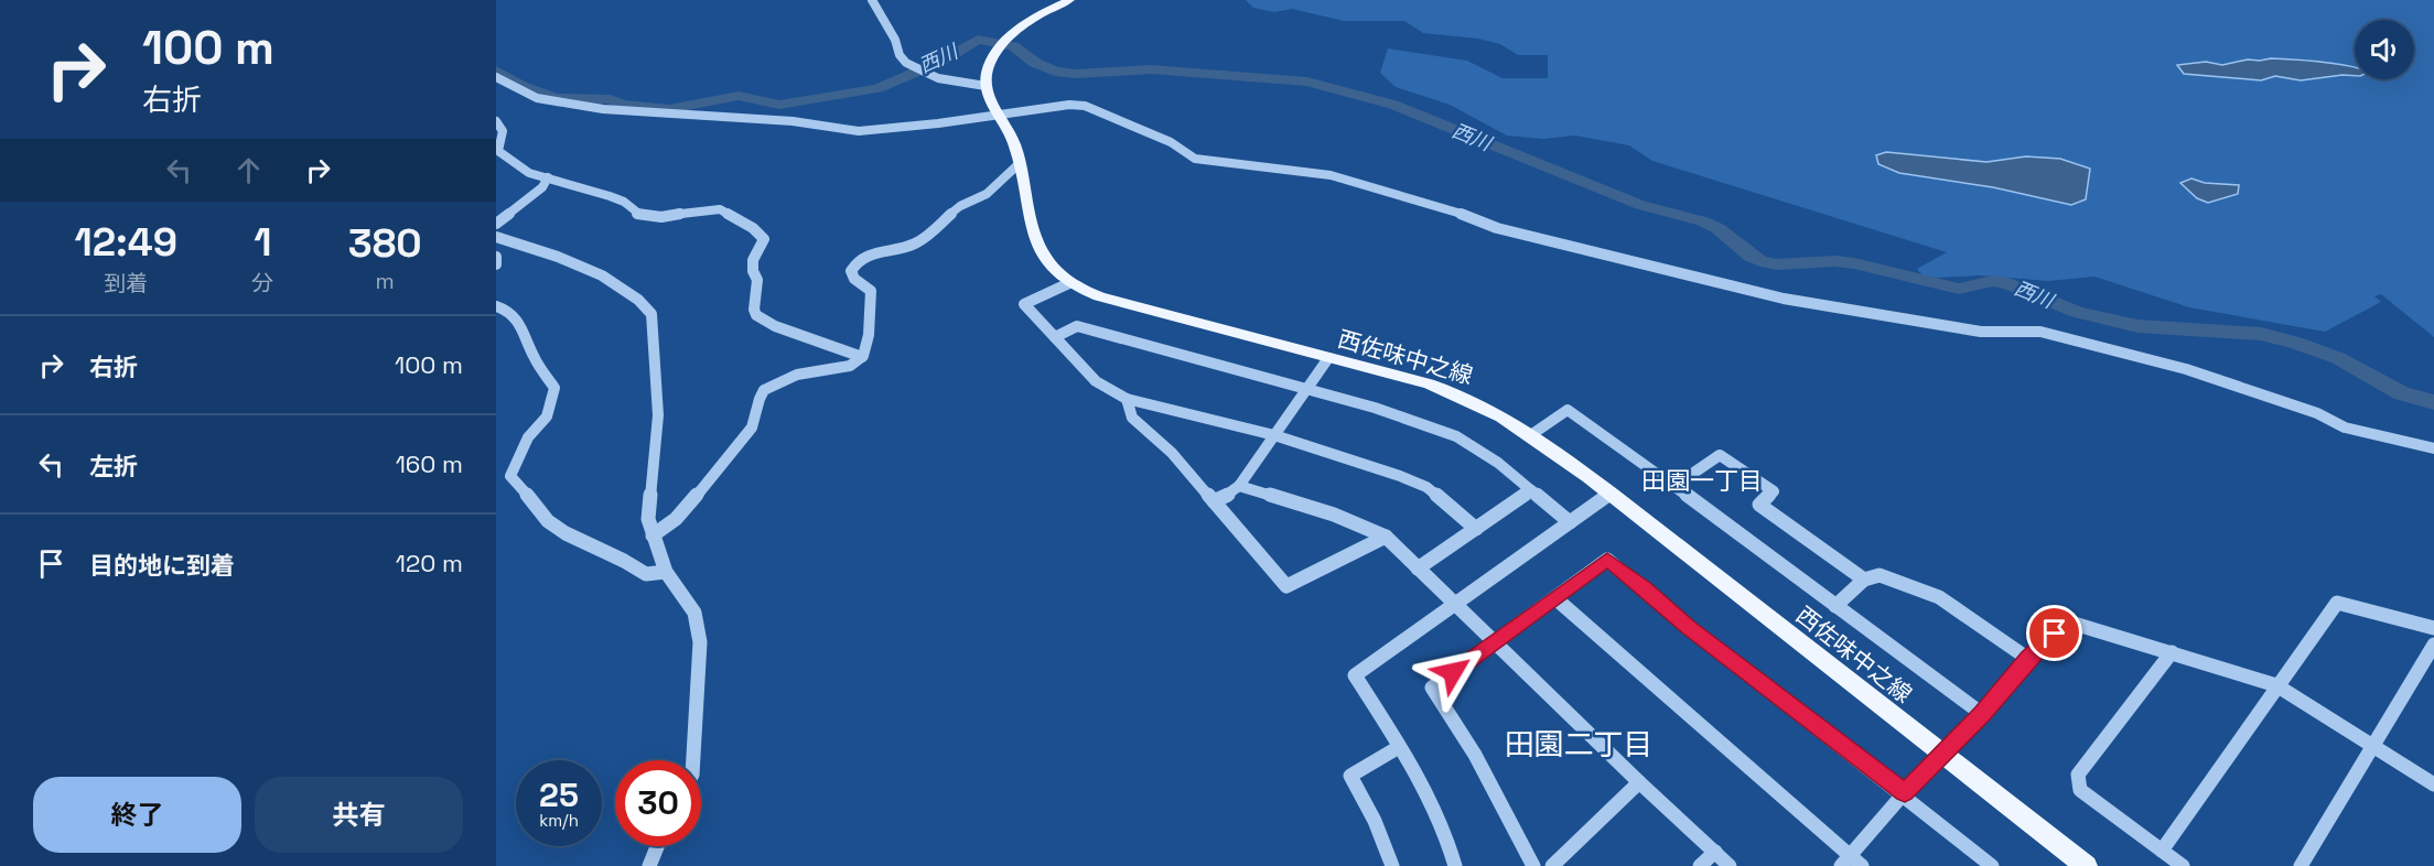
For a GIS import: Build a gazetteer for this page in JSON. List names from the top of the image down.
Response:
{
  "streets": {
    "main road": ["西佐味中之線"]
  },
  "districts": ["田園一丁目", "田園二丁目"],
  "water": ["西川"],
  "page": {
    "turn": ["100 m", "右折"],
    "eta": [
      "12:49",
      "到着",
      "1",
      "分",
      "380",
      "m"
    ],
    "list": [
      {
        "name": "右折",
        "value": "100 m"
      },
      {
        "name": "左折",
        "value": "160 m"
      },
      {
        "name": "目的地に到着",
        "value": "120 m"
      }
    ],
    "speed": "25 km/h",
    "limit": "30",
    "buttons": ["終了", "共有"]
  }
}
